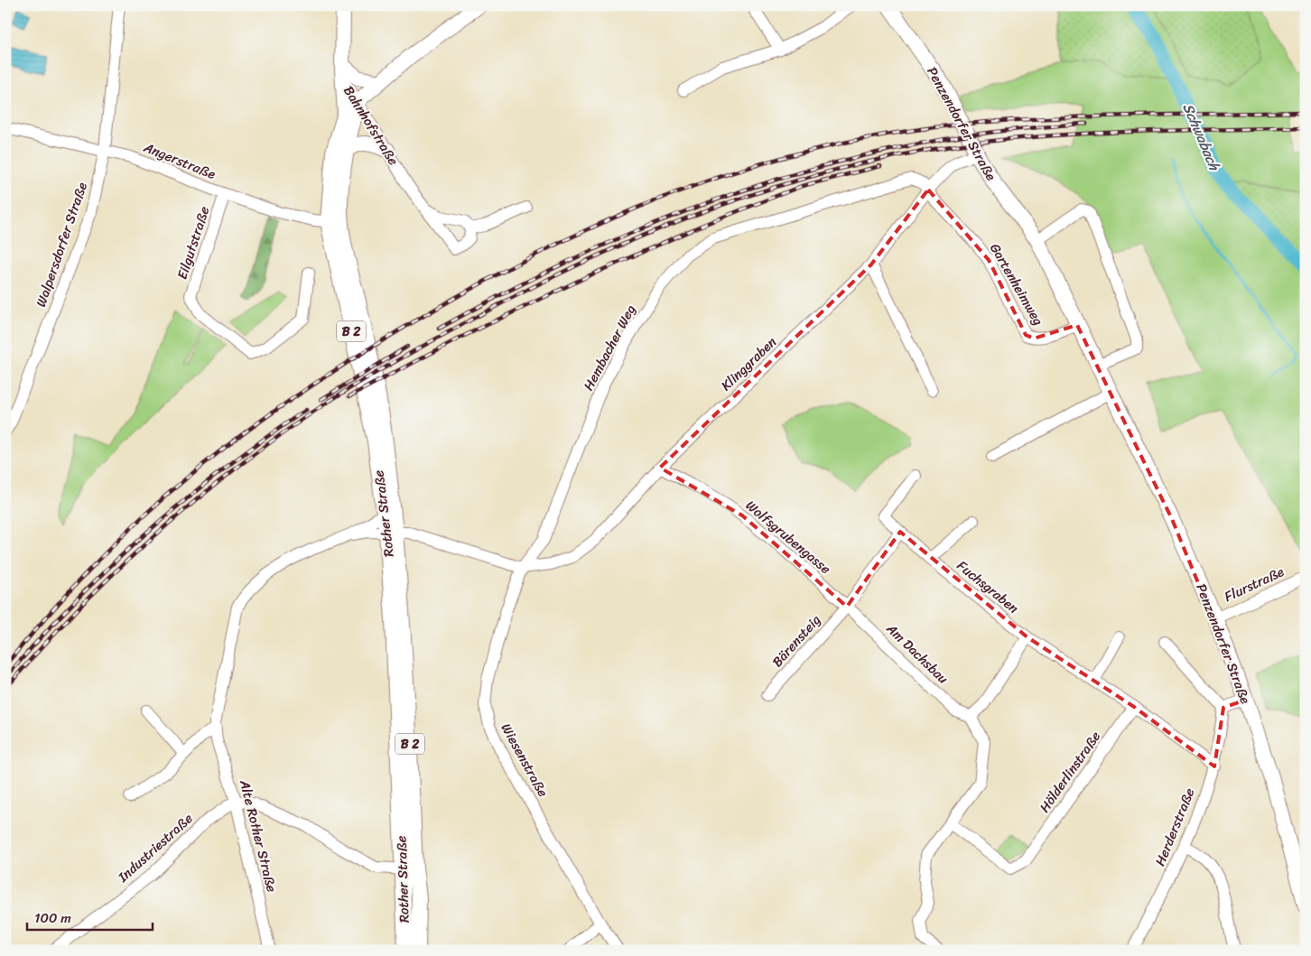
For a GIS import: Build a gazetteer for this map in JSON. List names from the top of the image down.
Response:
{
  "streets": {
    "main road": [
      "Penzendorfer Straße",
      "Bahnhofstraße",
      "B 2",
      "Rother Straße"
    ],
    "street": [
      "Angerstraße",
      "Eilgutstraße",
      "Walpersdorfer Straße",
      "Gartenheimweg",
      "Hembacher Weg",
      "Klinggraben",
      "Wolfsgrubengasse",
      "Flurstraße",
      "Fuchsgraben",
      "Bärensteig",
      "Am Dachsbau",
      "Wiesenstraße",
      "Hölderlinstraße",
      "Herderstraße",
      "Alte Rother Straße",
      "Industriestraße"
    ]
  },
  "crossings": [
    ["Penzendorfer Straße", "Gartenheimweg"],
    ["Penzendorfer Straße", "Klinggraben"],
    ["Penzendorfer Straße", "Flurstraße"],
    ["Bahnhofstraße", "Rother Straße"],
    ["Angerstraße", "Eilgutstraße"],
    ["Angerstraße", "Walpersdorfer Straße"],
    ["Angerstraße", "Rother Straße"],
    ["Gartenheimweg", "Hembacher Weg"],
    ["Gartenheimweg", "Klinggraben"],
    ["Hembacher Weg", "Klinggraben"],
    ["Hembacher Weg", "Wiesenstraße"],
    ["Klinggraben", "Wolfsgrubengasse"],
    ["Klinggraben", "Wiesenstraße"],
    ["Rother Straße", "Alte Rother Straße"],
    ["Wolfsgrubengasse", "Bärensteig"],
    ["Wolfsgrubengasse", "Am Dachsbau"],
    ["Fuchsgraben", "Hölderlinstraße"],
    ["Bärensteig", "Am Dachsbau"],
    ["Alte Rother Straße", "Industriestraße"]
  ],
  "water": ["Schwabach"],
  "scale_bar": "100 m"
}
